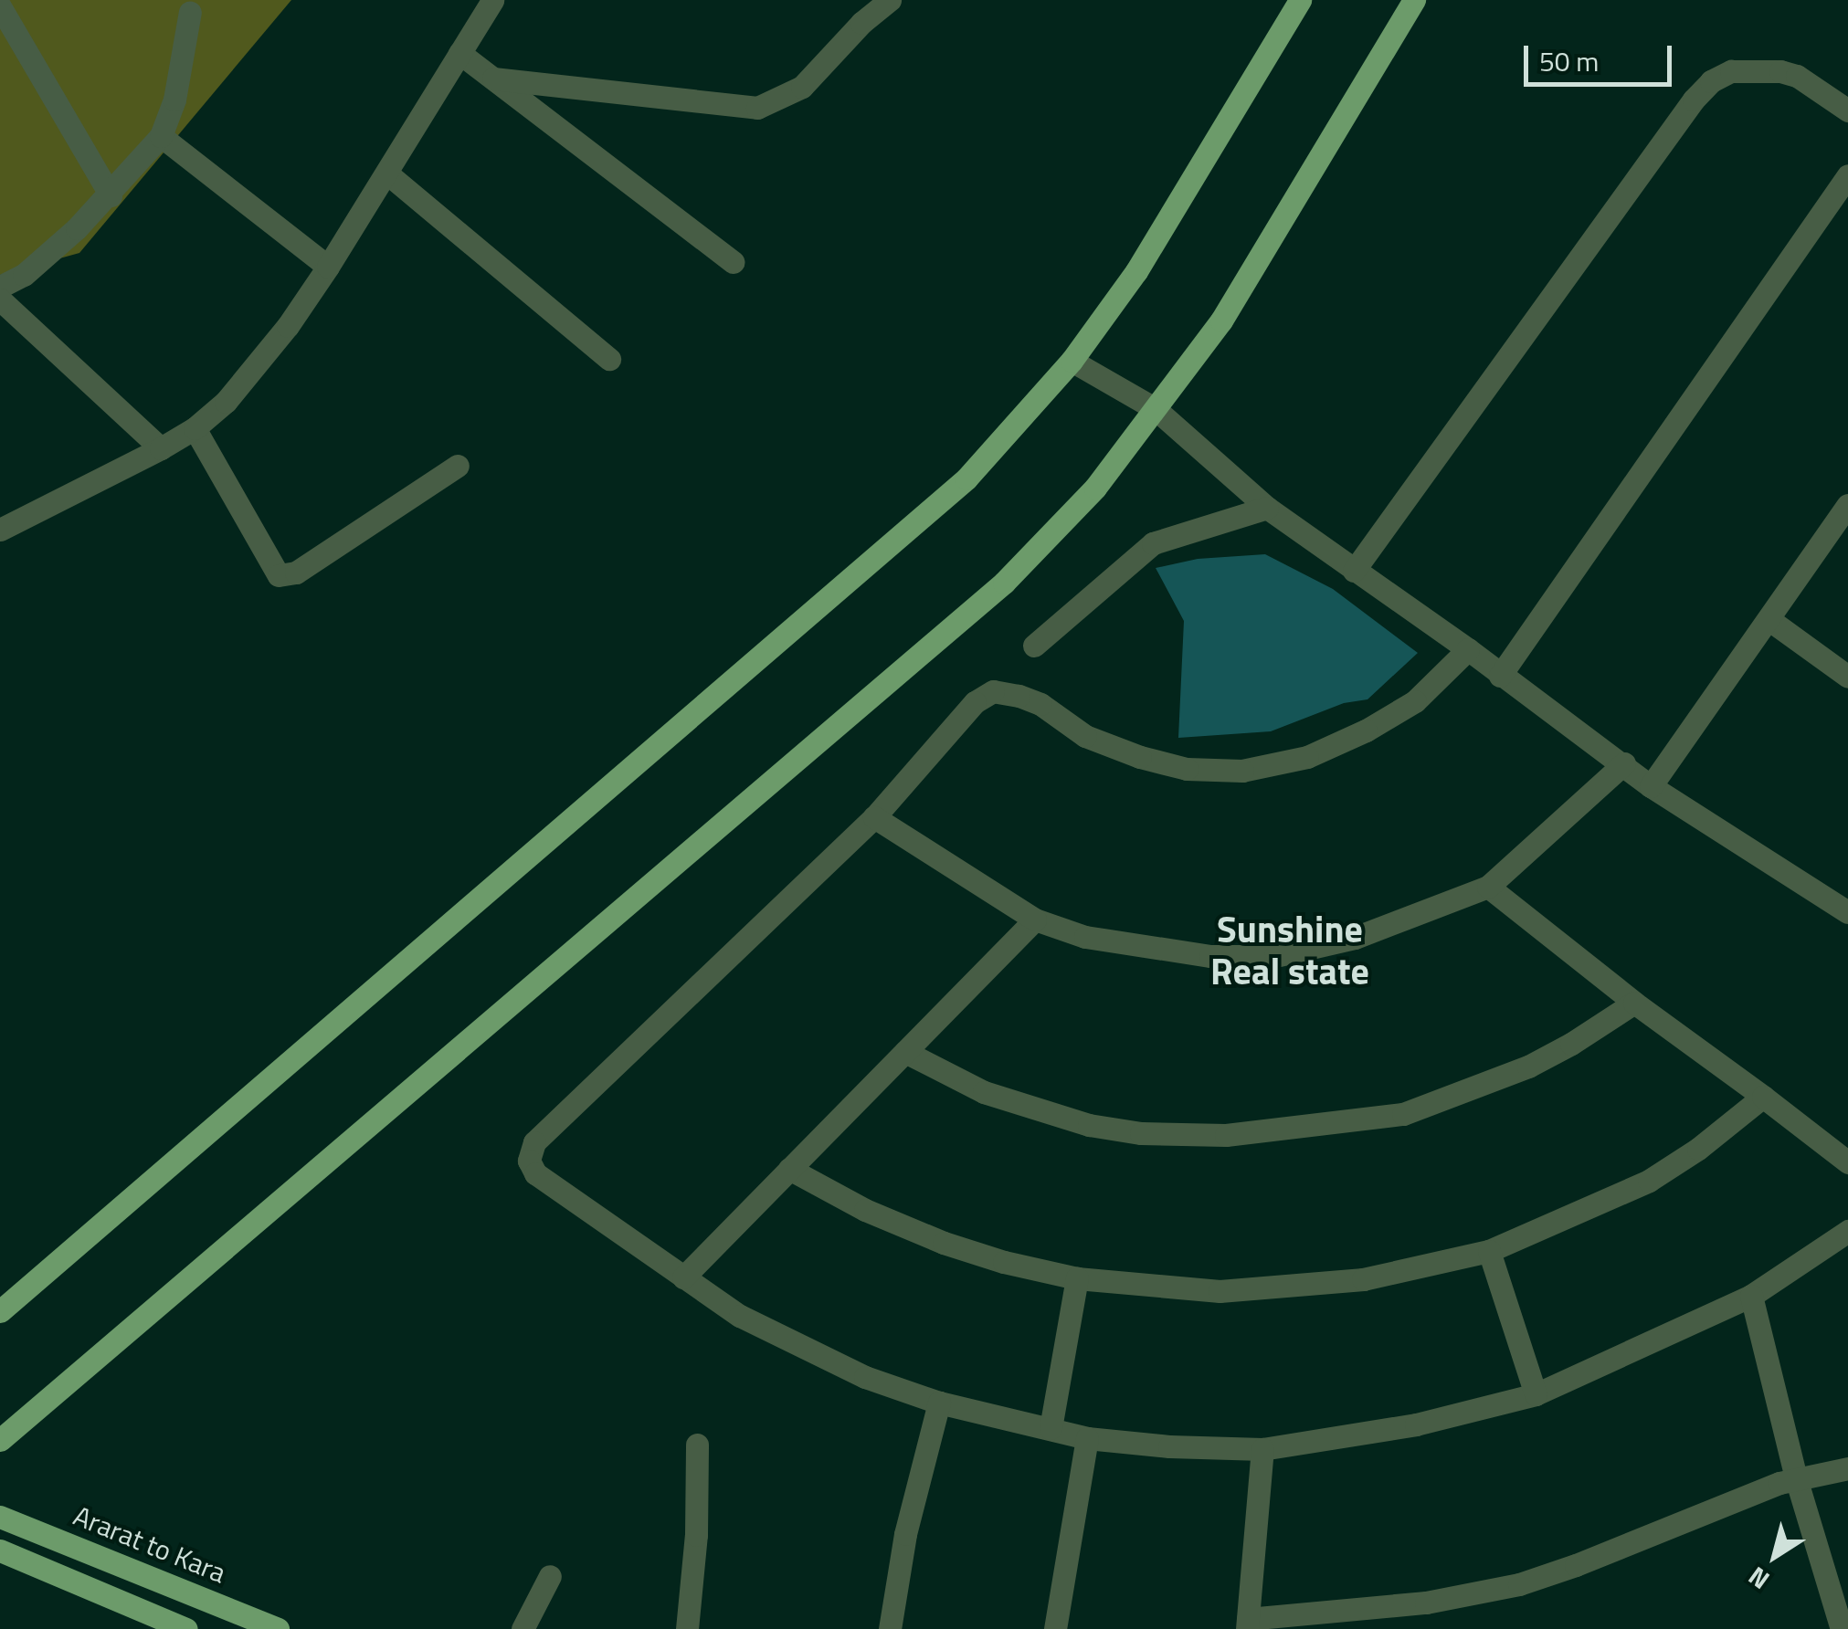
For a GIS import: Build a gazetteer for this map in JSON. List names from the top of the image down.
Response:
{
  "streets": {
    "main road": ["Ararat to Kara"]
  },
  "districts": ["Sunshine Real state"],
  "scale_bar": "50 m",
  "north": "bottom left"
}
